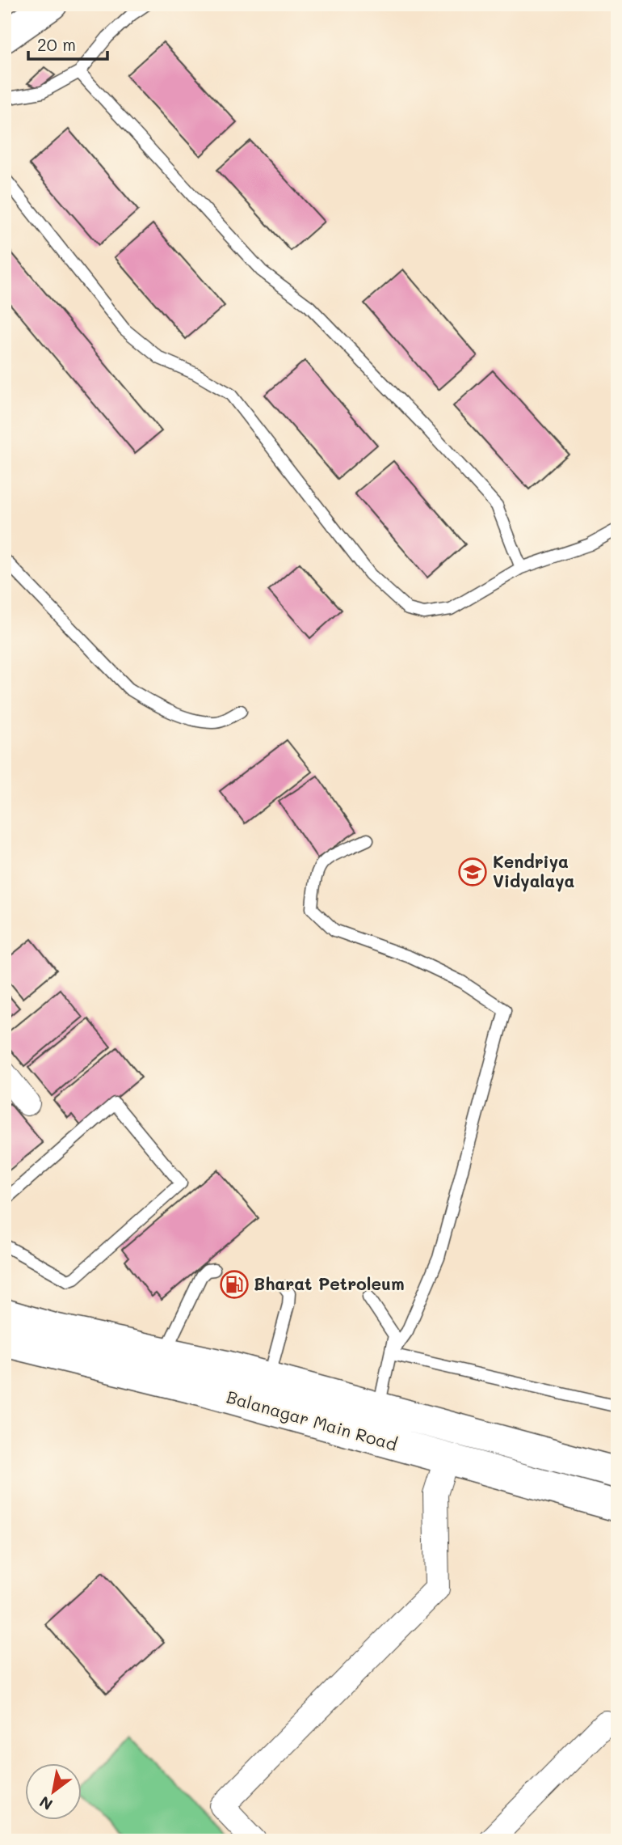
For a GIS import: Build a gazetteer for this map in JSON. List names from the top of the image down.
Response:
{
  "streets": {
    "main road": ["Balanagar Main Road"]
  },
  "places": {
    "school or university": ["Kendriya Vidyalaya"],
    "fuel station": ["Bharat Petroleum"]
  },
  "scale_bar": "20 m",
  "north": "bottom left"
}
